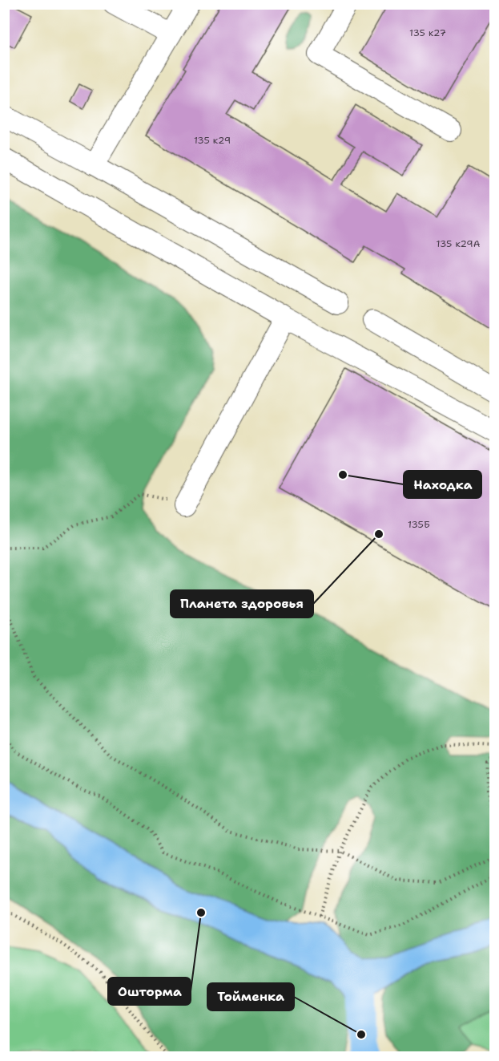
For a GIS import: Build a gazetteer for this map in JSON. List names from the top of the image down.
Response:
{
  "places": [
    "Находка",
    "Планета здоровья",
    "Ошторма",
    "Тойменка"
  ],
  "house_numbers": [
    "135 к27",
    "135 к29",
    "135 к29А",
    "135Б"
  ]
}
